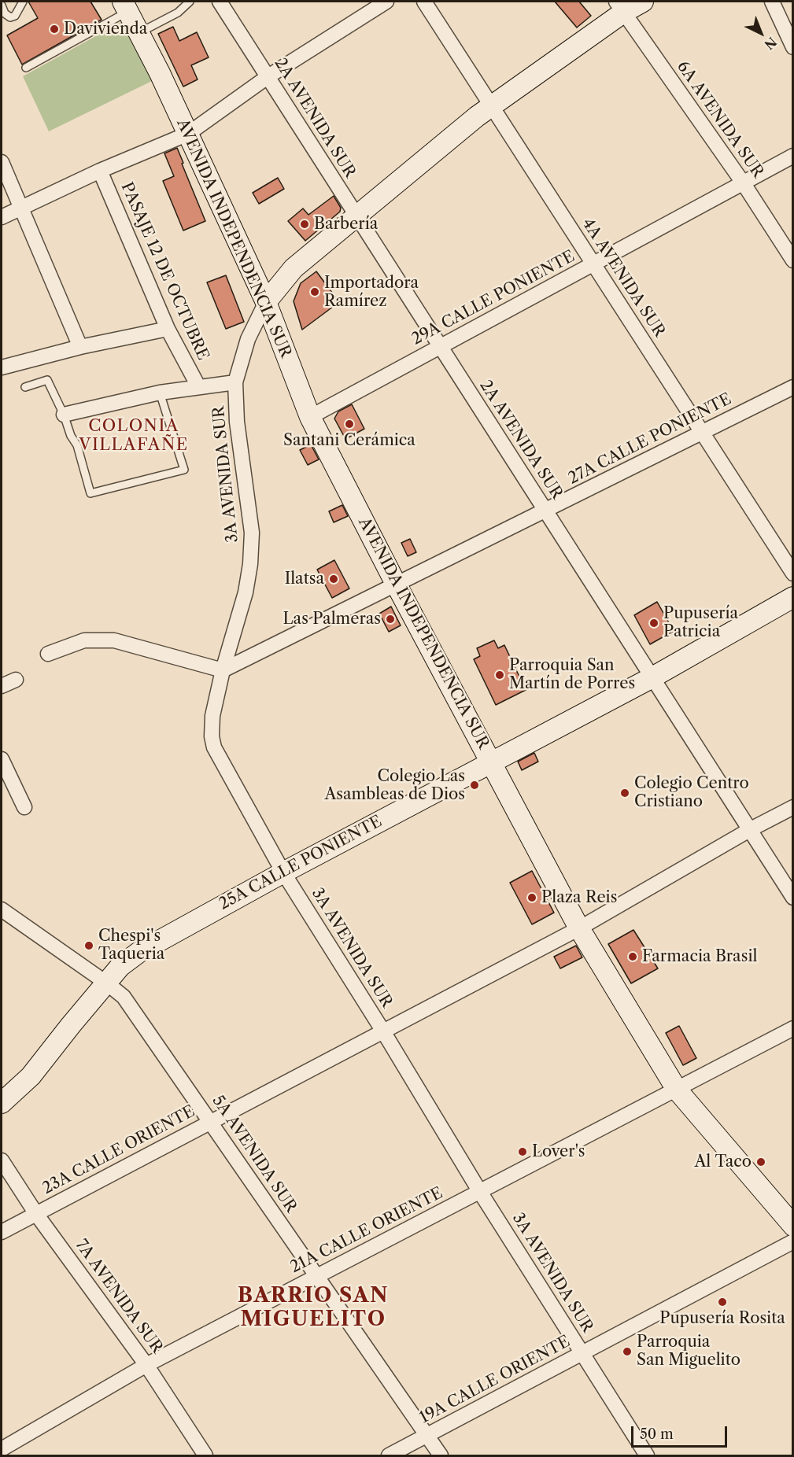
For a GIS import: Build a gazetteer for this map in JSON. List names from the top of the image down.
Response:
{
  "streets": {
    "street": [
      "2A AVENIDA SUR",
      "6A AVENIDA SUR",
      "AVENIDA INDEPENDENCIA SUR",
      "PASAJE 12 DE OCTUBRE",
      "4A AVENIDA SUR",
      "29A CALLE PONIENTE",
      "27A CALLE PONIENTE",
      "3A AVENIDA SUR",
      "25A CALLE PONIENTE",
      "23A CALLE ORIENTE",
      "5A AVENIDA SUR",
      "21A CALLE ORIENTE",
      "7A AVENIDA SUR",
      "19A CALLE ORIENTE"
    ]
  },
  "crossings": [
    ["2A AVENIDA SUR", "29A CALLE PONIENTE"],
    ["2A AVENIDA SUR", "27A CALLE PONIENTE"],
    ["2A AVENIDA SUR", "25A CALLE PONIENTE"],
    ["2A AVENIDA SUR", "23A CALLE ORIENTE"],
    ["6A AVENIDA SUR", "29A CALLE PONIENTE"],
    ["AVENIDA INDEPENDENCIA SUR", "29A CALLE PONIENTE"],
    ["AVENIDA INDEPENDENCIA SUR", "27A CALLE PONIENTE"],
    ["AVENIDA INDEPENDENCIA SUR", "3A AVENIDA SUR"],
    ["AVENIDA INDEPENDENCIA SUR", "25A CALLE PONIENTE"],
    ["AVENIDA INDEPENDENCIA SUR", "23A CALLE ORIENTE"],
    ["AVENIDA INDEPENDENCIA SUR", "21A CALLE ORIENTE"],
    ["4A AVENIDA SUR", "29A CALLE PONIENTE"],
    ["4A AVENIDA SUR", "27A CALLE PONIENTE"],
    ["27A CALLE PONIENTE", "3A AVENIDA SUR"],
    ["3A AVENIDA SUR", "25A CALLE PONIENTE"],
    ["3A AVENIDA SUR", "23A CALLE ORIENTE"],
    ["3A AVENIDA SUR", "21A CALLE ORIENTE"],
    ["3A AVENIDA SUR", "19A CALLE ORIENTE"],
    ["25A CALLE PONIENTE", "5A AVENIDA SUR"],
    ["23A CALLE ORIENTE", "5A AVENIDA SUR"],
    ["23A CALLE ORIENTE", "7A AVENIDA SUR"],
    ["5A AVENIDA SUR", "21A CALLE ORIENTE"],
    ["5A AVENIDA SUR", "19A CALLE ORIENTE"],
    ["21A CALLE ORIENTE", "7A AVENIDA SUR"]
  ],
  "districts": ["COLONIA VILLAFAÑE", "BARRIO SAN MIGUELITO"],
  "places": [
    "Davivienda",
    "Barbería",
    "Importadora Ramírez",
    "Santani Cerámica",
    "Ilatsa",
    "Las Palmeras",
    "Pupusería Patricia",
    "Parroquia San Martín de Porres",
    "Colegio Las Asambleas de Dios",
    "Colegio Centro Cristiano",
    "Plaza Reis",
    "Chespi's Taqueria",
    "Farmacia Brasil",
    "Lover's",
    "Al Taco",
    "Pupusería Rosita",
    "Parroquia San Miguelito"
  ],
  "scale_bar": "50 m",
  "north": "bottom right"
}
